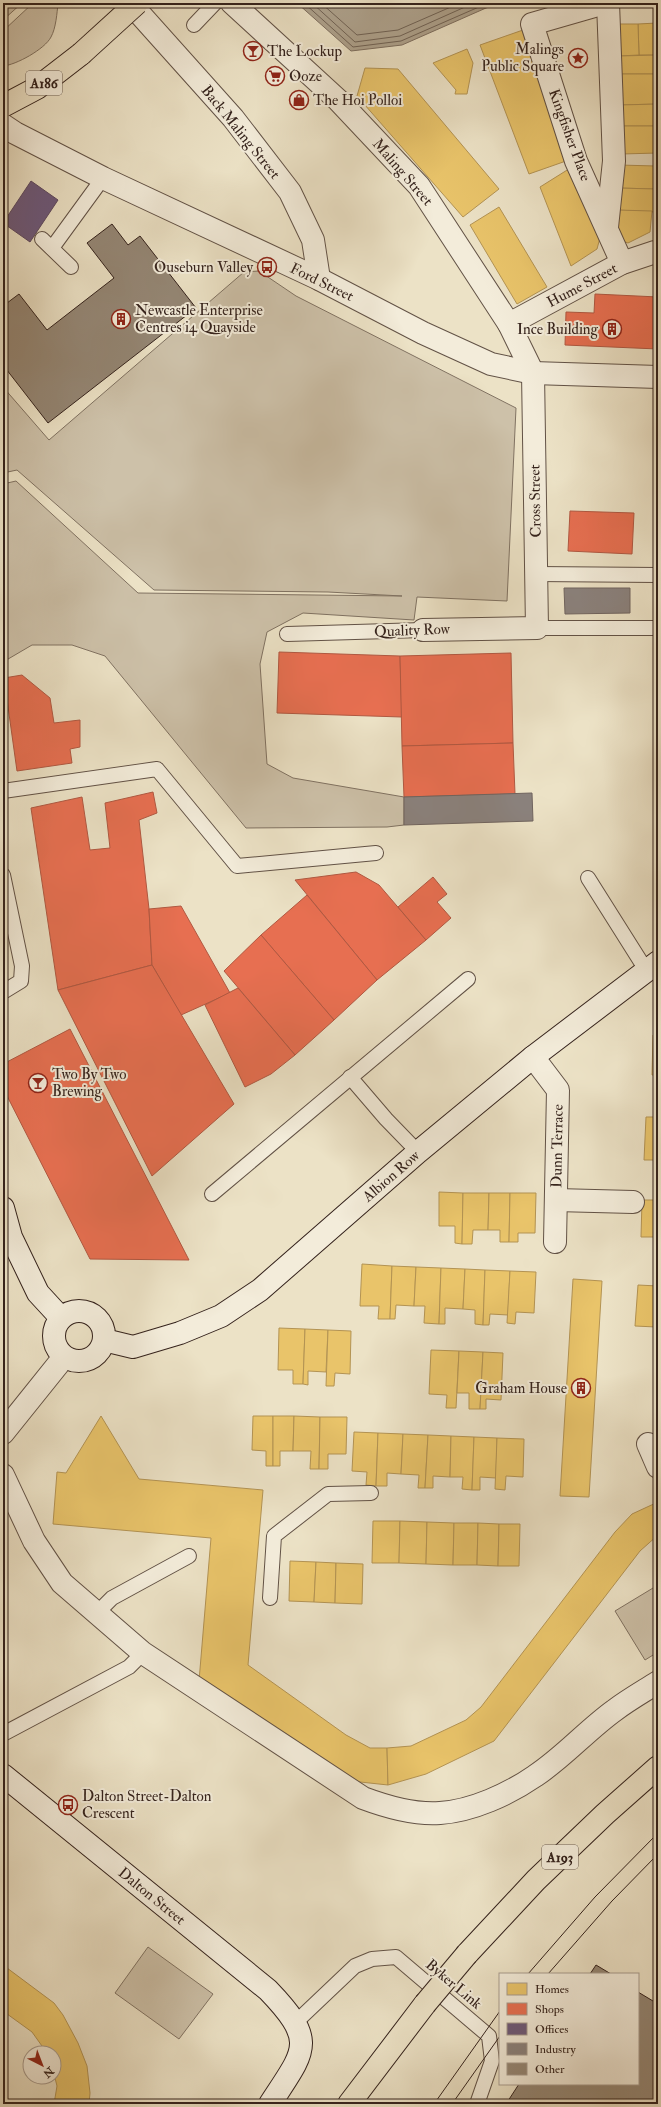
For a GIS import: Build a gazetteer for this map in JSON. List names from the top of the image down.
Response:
{
  "streets": {
    "main road": ["A186", "A193"],
    "street": [
      "Back Maling Street",
      "Kingfisher Place",
      "Maling Street",
      "Ford Street",
      "Hume Street",
      "Cross Street",
      "Quality Row",
      "Dunn Terrace",
      "Albion Row",
      "Dalton Street"
    ],
    "lane": ["Byker Link"]
  },
  "crossings": [
    ["Back Maling Street", "Ford Street"],
    ["Kingfisher Place", "Hume Street"],
    ["Maling Street", "Ford Street"],
    ["Maling Street", "Hume Street"],
    ["Maling Street", "Cross Street"],
    ["Ford Street", "Cross Street"],
    ["Cross Street", "Quality Row"],
    ["Dunn Terrace", "Albion Row"],
    ["Dalton Street", "Byker Link"]
  ],
  "places": {
    "bar": ["The Lockup", "Two By Two Brewing"],
    "place": ["Malings Public Square"],
    "supermarket": ["Ooze"],
    "shop": ["The Hoi Polloi"],
    "bus stop": ["Ouseburn Valley", "Dalton Street-Dalton Crescent"],
    "building": ["Newcastle Enterprise Centres i4 Quayside", "Ince Building", "Graham House"]
  },
  "legend": [
    "Homes",
    "Shops",
    "Offices",
    "Industry",
    "Other"
  ],
  "north": "bottom right"
}
